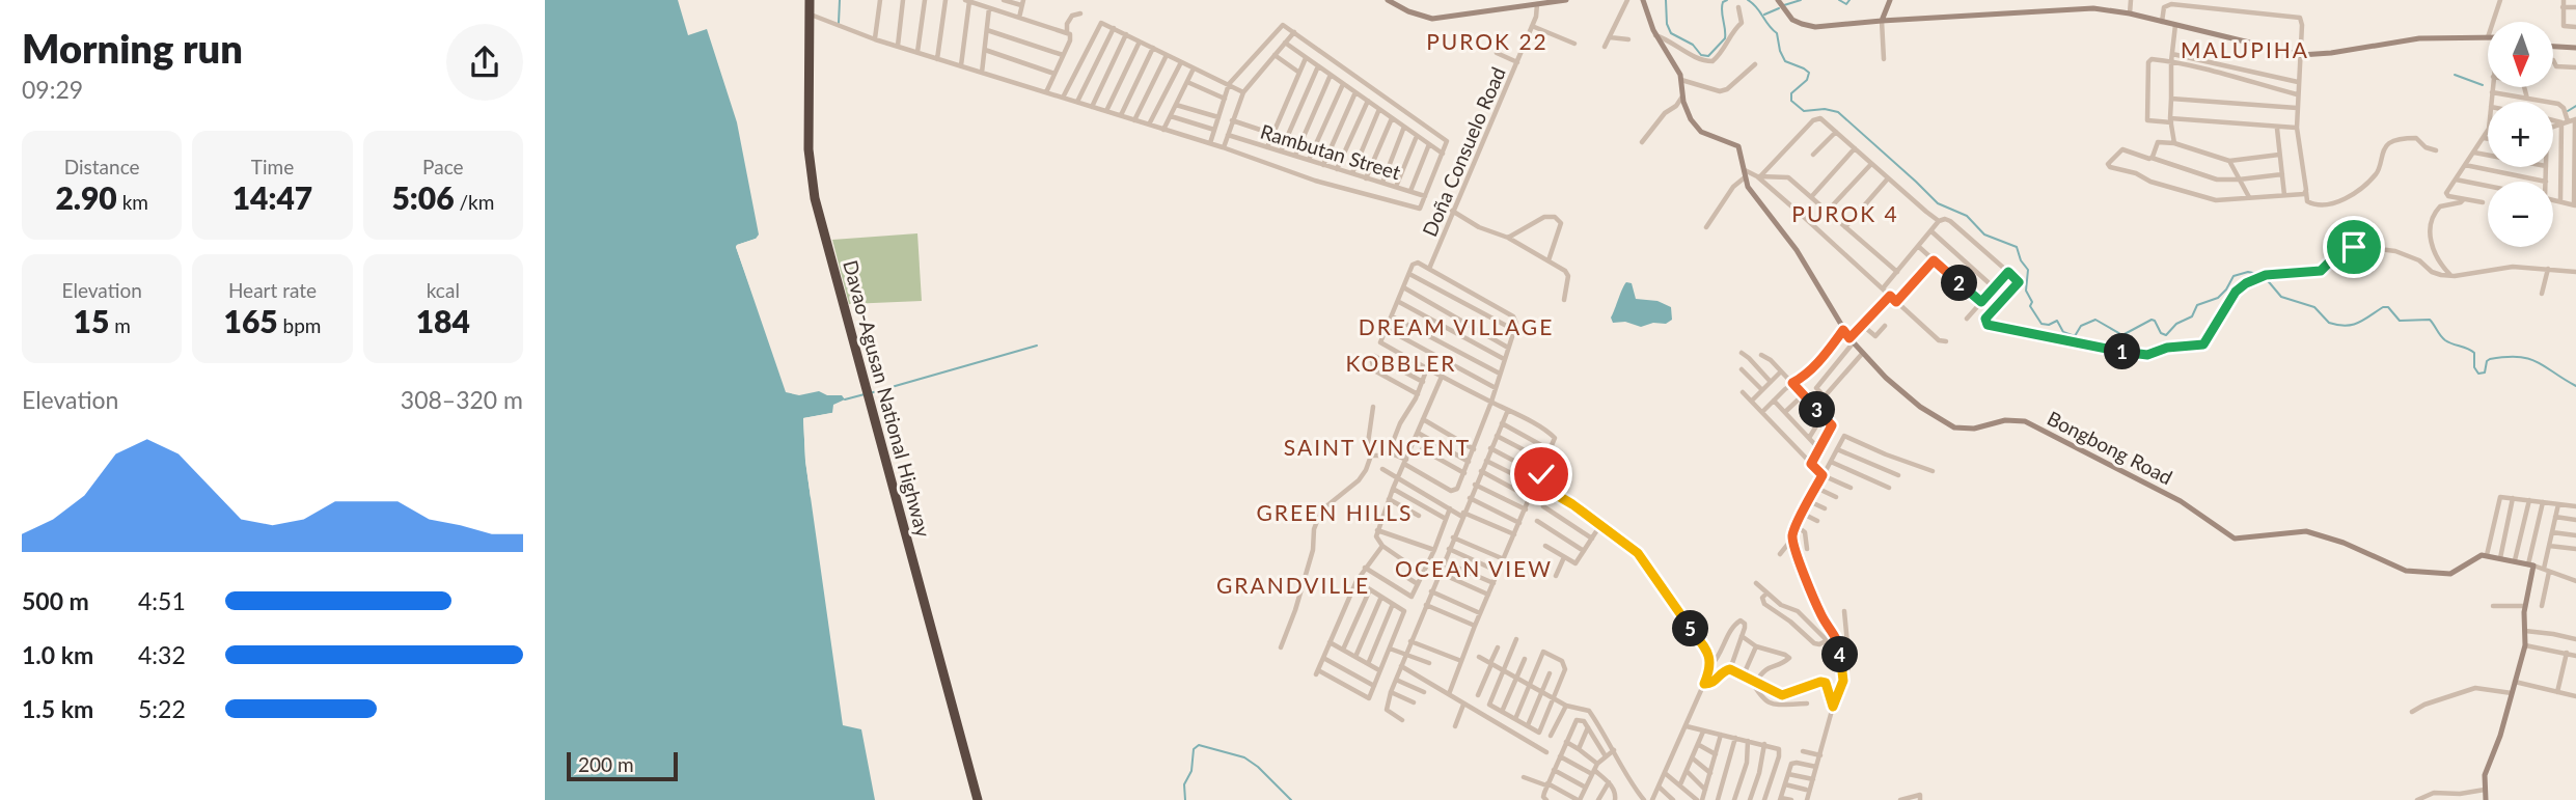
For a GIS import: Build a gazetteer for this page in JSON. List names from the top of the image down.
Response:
{
  "streets": {
    "highway": ["Davao-Agusan National Highway"],
    "street": ["Rambutan Street", "Doña Consuelo Road", "Bongbong Road"]
  },
  "districts": [
    "PUROK 22",
    "MALUPIHA",
    "PUROK 4",
    "DREAM VILLAGE",
    "KOBBLER",
    "SAINT VINCENT",
    "GREEN HILLS",
    "OCEAN VIEW",
    "GRANDVILLE"
  ],
  "scale_bar": "200 m",
  "north": "bottom",
  "page": {
    "heading": ["Morning run", "09:29"],
    "map_buttons": ["+", "−"],
    "stats": [
      ["Distance", "2.90 km"],
      ["Time", "14:47"],
      ["Pace", "5:06 /km"],
      ["Elevation", "15 m"],
      ["Heart rate", "165 bpm"],
      ["kcal", "184"]
    ],
    "pins": [
      "2",
      "1",
      "3",
      "5",
      "4"
    ],
    "chart": ["Elevation", "308–320 m"],
    "list": [
      {
        "name": "500 m",
        "note": "4:51"
      },
      {
        "name": "1.0 km",
        "note": "4:32"
      },
      {
        "name": "1.5 km",
        "note": "5:22"
      }
    ],
    "scale": "200 m"
  }
}
